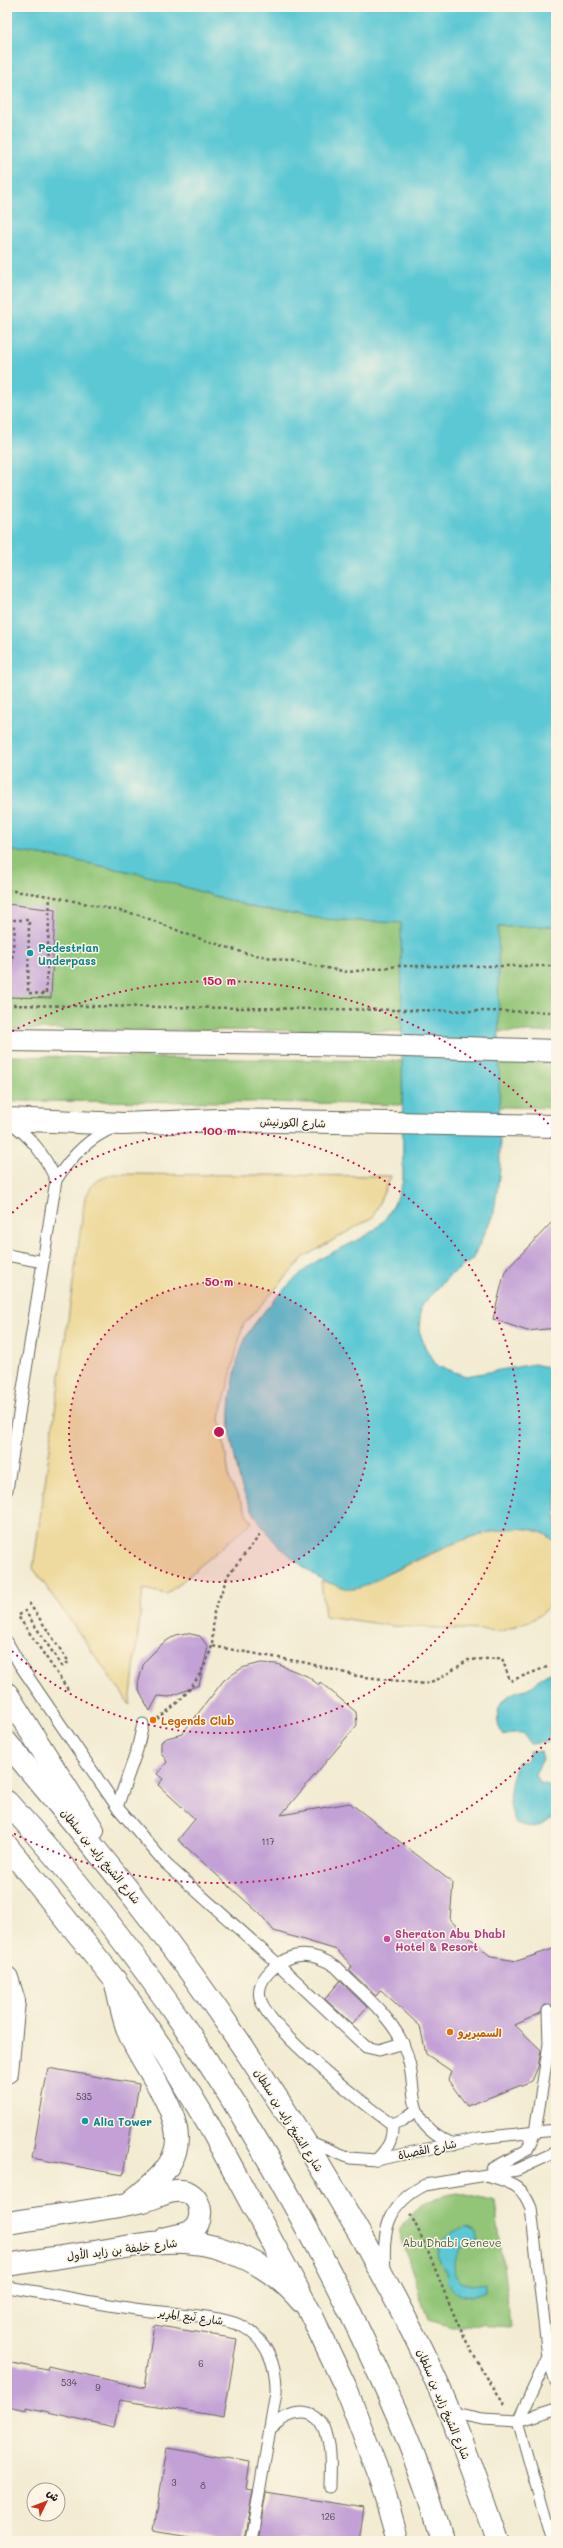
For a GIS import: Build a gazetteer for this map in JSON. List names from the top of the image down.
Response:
{
  "streets": {
    "main road": ["شارع الكورنيش", "شارع الشيخ زايد بن سلطان", "شارع خليفة بن زايد الأول"],
    "lane": ["شارع القَصباة", "شارع نَبع المرِير"]
  },
  "crossings": [
    ["شارع الشيخ زايد بن سلطان", "شارع القَصباة"]
  ],
  "parks": ["Abu Dhabi Geneve"],
  "places": [
    "Pedestrian Underpass",
    "Legends Club",
    "Sheraton Abu Dhabi Hotel & Resort",
    "السمبريرو",
    "Alia Tower"
  ],
  "house_numbers": [
    "117",
    "535",
    "6",
    "534",
    "9",
    "3",
    "8",
    "126"
  ],
  "north": "top right",
  "rings": ["150 m", "100 m", "50 m"]
}
